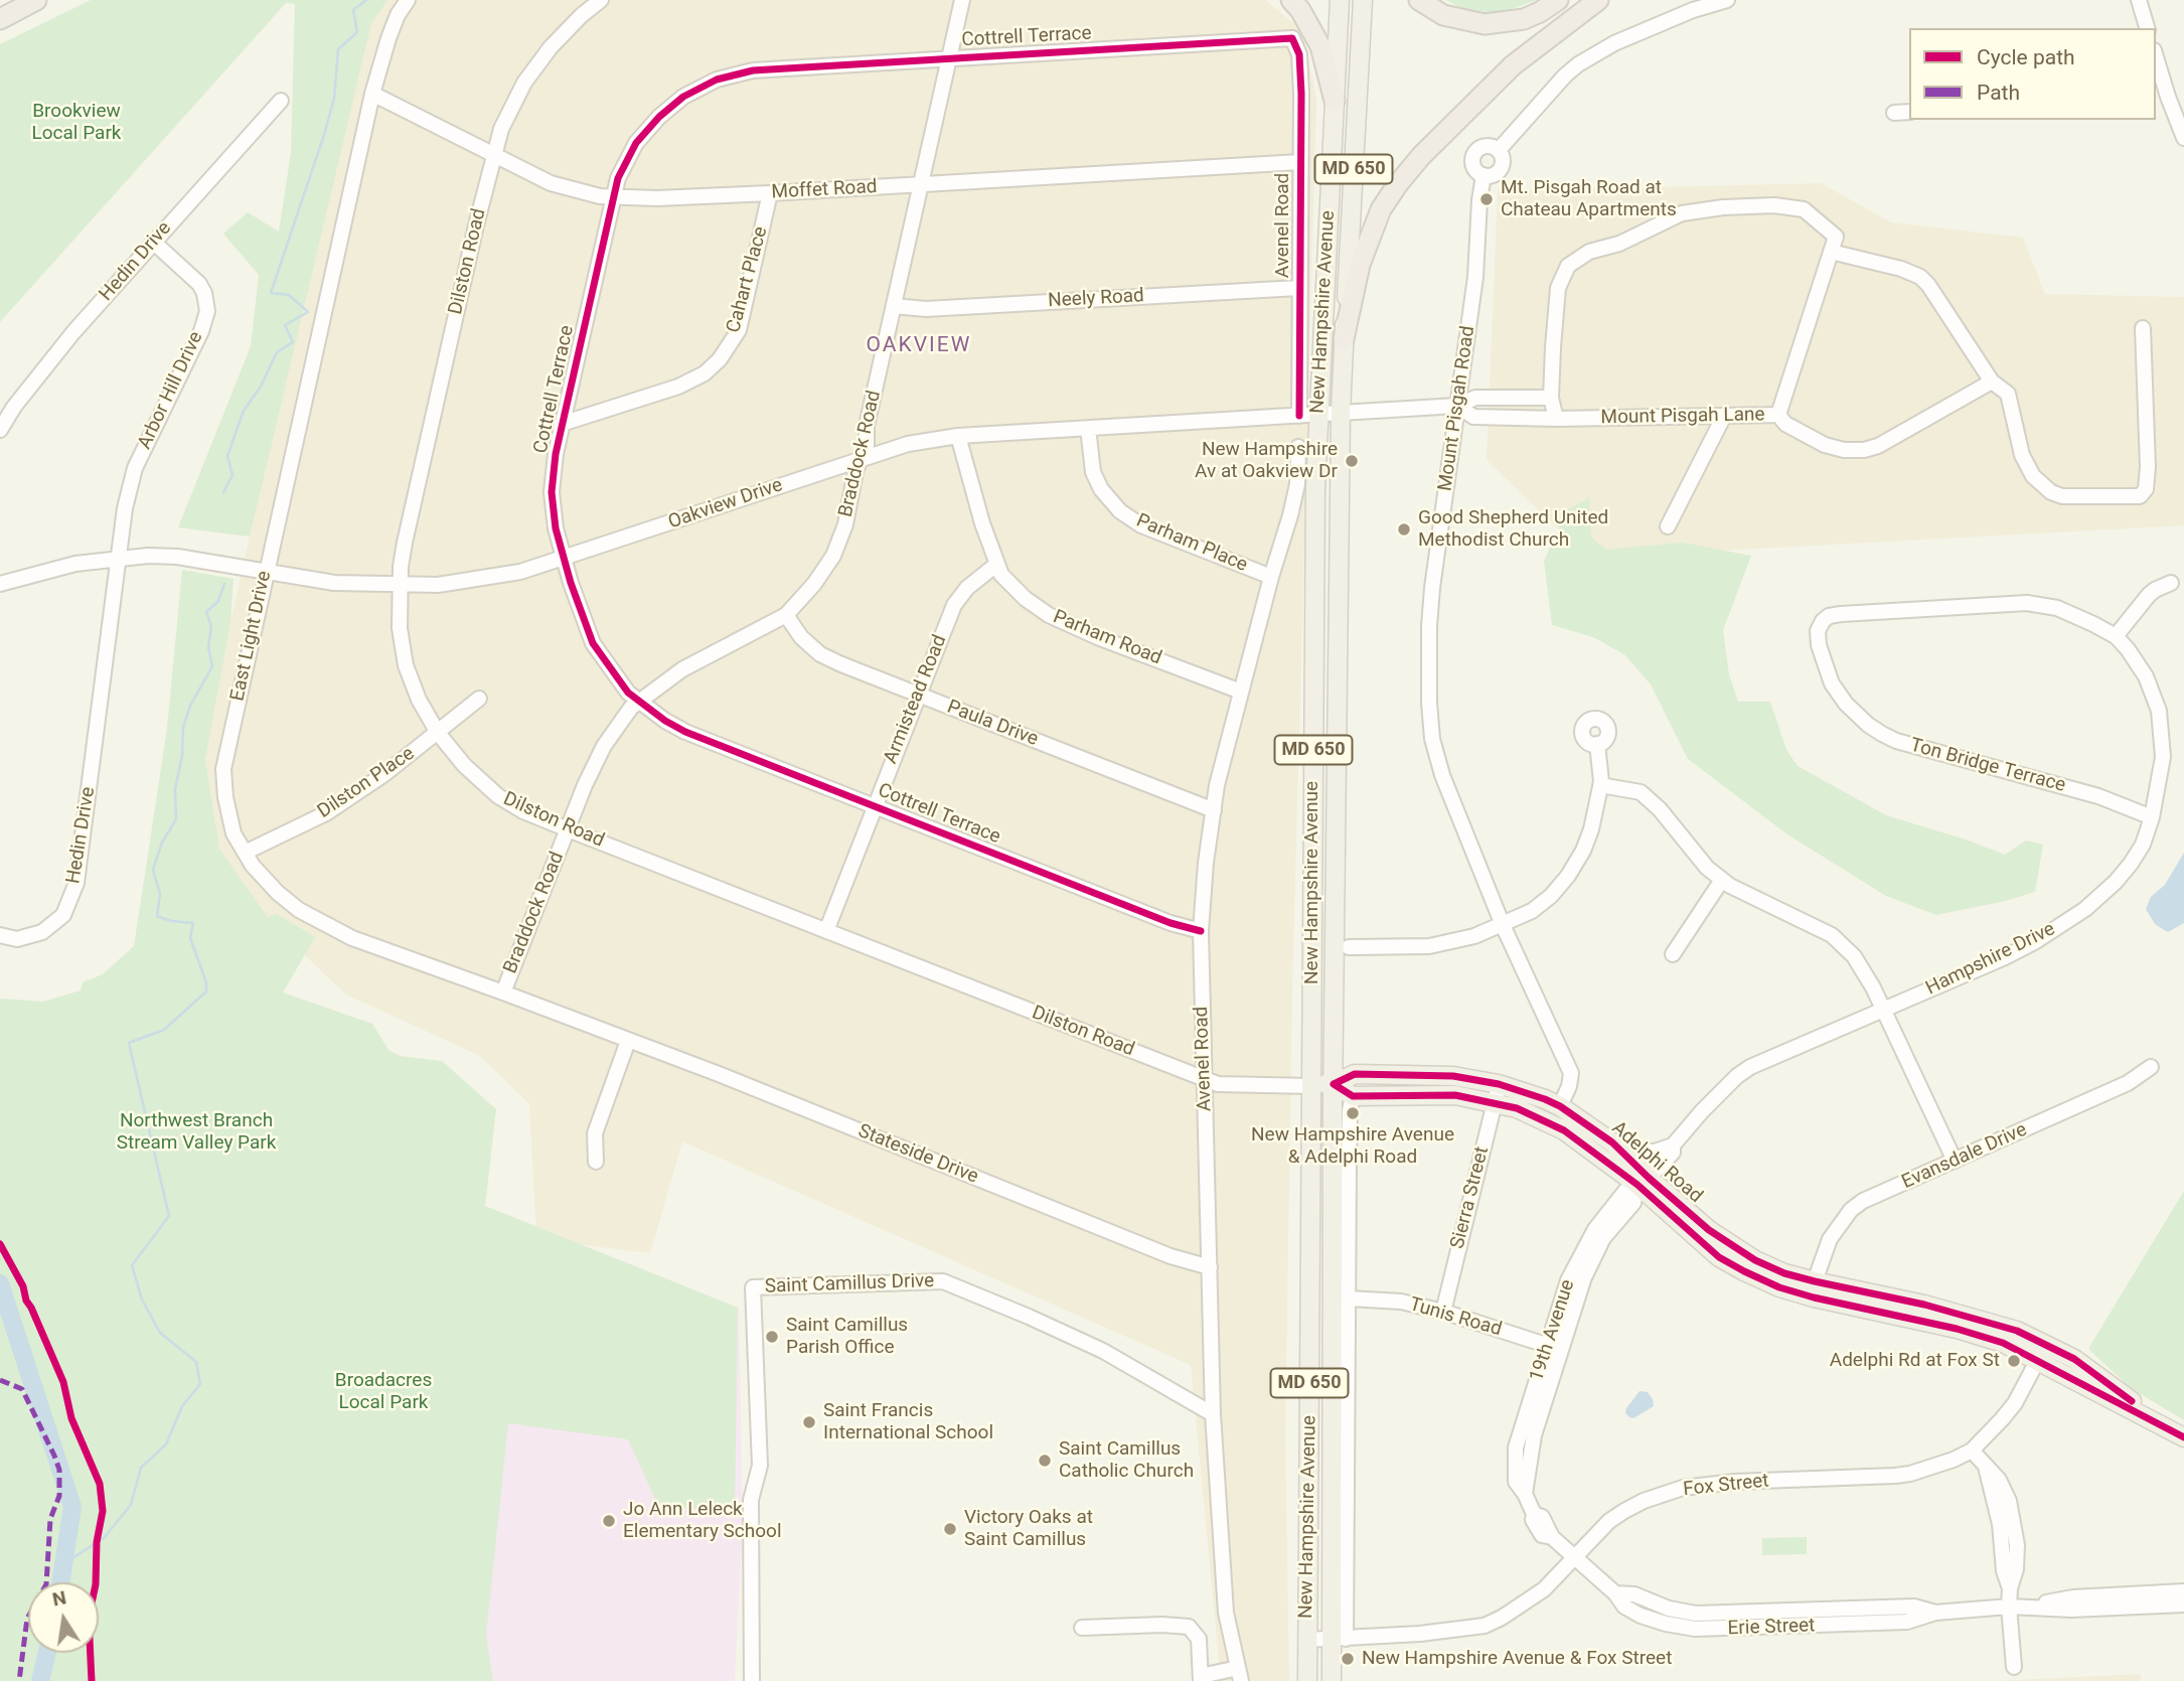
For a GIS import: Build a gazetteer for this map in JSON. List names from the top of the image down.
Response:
{
  "streets": {
    "main road": ["MD 650", "New Hampshire Avenue", "Adelphi Road"],
    "street": [
      "Cottrell Terrace",
      "Moffet Road",
      "Avenel Road",
      "Hedin Drive",
      "Dilston Road",
      "Cahart Place",
      "Neely Road",
      "Arbor Hill Drive",
      "Mount Pisgah Road",
      "Mount Pisgah Lane",
      "Braddock Road",
      "Oakview Drive",
      "Parham Place",
      "East Light Drive",
      "Parham Road",
      "Armistead Road",
      "Paula Drive",
      "Ton Bridge Terrace",
      "Dilston Place",
      "Hampshire Drive",
      "Stateside Drive",
      "Evansdale Drive",
      "Sierra Street",
      "Saint Camillus Drive",
      "Tunis Road",
      "19th Avenue",
      "Fox Street",
      "Erie Street"
    ]
  },
  "crossings": [
    ["Cottrell Terrace", "Moffet Road"],
    ["Cottrell Terrace", "Avenel Road"],
    ["Cottrell Terrace", "Cahart Place"],
    ["Cottrell Terrace", "Braddock Road"],
    ["Cottrell Terrace", "Oakview Drive"],
    ["Cottrell Terrace", "Armistead Road"],
    ["Moffet Road", "Avenel Road"],
    ["Moffet Road", "Dilston Road"],
    ["Moffet Road", "Cahart Place"],
    ["Moffet Road", "Braddock Road"],
    ["Moffet Road", "East Light Drive"],
    ["Avenel Road", "Dilston Road"],
    ["Avenel Road", "Neely Road"],
    ["Avenel Road", "Oakview Drive"],
    ["Avenel Road", "Parham Place"],
    ["Avenel Road", "Parham Road"],
    ["Avenel Road", "Paula Drive"],
    ["Avenel Road", "Stateside Drive"],
    ["Avenel Road", "Saint Camillus Drive"],
    ["Hedin Drive", "Arbor Hill Drive"],
    ["Hedin Drive", "Oakview Drive"],
    ["Dilston Road", "New Hampshire Avenue"],
    ["Dilston Road", "Braddock Road"],
    ["Dilston Road", "Oakview Drive"],
    ["Dilston Road", "Armistead Road"],
    ["Dilston Road", "Dilston Place"],
    ["Dilston Road", "Adelphi Road"],
    ["Neely Road", "Braddock Road"],
    ["New Hampshire Avenue", "Oakview Drive"],
    ["New Hampshire Avenue", "Adelphi Road"],
    ["New Hampshire Avenue", "Fox Street"],
    ["Arbor Hill Drive", "Oakview Drive"],
    ["Mount Pisgah Road", "Mount Pisgah Lane"],
    ["Mount Pisgah Road", "Oakview Drive"],
    ["Mount Pisgah Road", "Adelphi Road"],
    ["Mount Pisgah Lane", "Oakview Drive"],
    ["Braddock Road", "Oakview Drive"],
    ["Braddock Road", "East Light Drive"],
    ["Braddock Road", "Paula Drive"],
    ["Oakview Drive", "Parham Place"],
    ["Oakview Drive", "East Light Drive"],
    ["Oakview Drive", "Parham Road"],
    ["East Light Drive", "Dilston Place"],
    ["East Light Drive", "Stateside Drive"],
    ["Parham Road", "Armistead Road"],
    ["Armistead Road", "Paula Drive"],
    ["Ton Bridge Terrace", "Hampshire Drive"],
    ["Hampshire Drive", "Adelphi Road"],
    ["Hampshire Drive", "19th Avenue"],
    ["Evansdale Drive", "Adelphi Road"],
    ["Adelphi Road", "Sierra Street"],
    ["Adelphi Road", "19th Avenue"],
    ["Adelphi Road", "Fox Street"],
    ["Sierra Street", "Tunis Road"],
    ["Tunis Road", "19th Avenue"],
    ["19th Avenue", "Fox Street"],
    ["19th Avenue", "Erie Street"],
    ["Fox Street", "Erie Street"]
  ],
  "districts": ["OAKVIEW"],
  "parks": ["Brookview Local Park", "Northwest Branch Stream Valley Park", "Broadacres Local Park"],
  "places": [
    "Mt. Pisgah Road at Chateau Apartments",
    "New Hampshire Av at Oakview Dr",
    "Good Shepherd United Methodist Church",
    "New Hampshire Avenue & Adelphi Road",
    "Saint Camillus Parish Office",
    "Adelphi Rd at Fox St",
    "Saint Francis International School",
    "Saint Camillus Catholic Church",
    "Jo Ann Leleck Elementary School",
    "Victory Oaks at Saint Camillus",
    "New Hampshire Avenue & Fox Street"
  ],
  "legend": ["Cycle path", "Path"],
  "north": "top"
}
